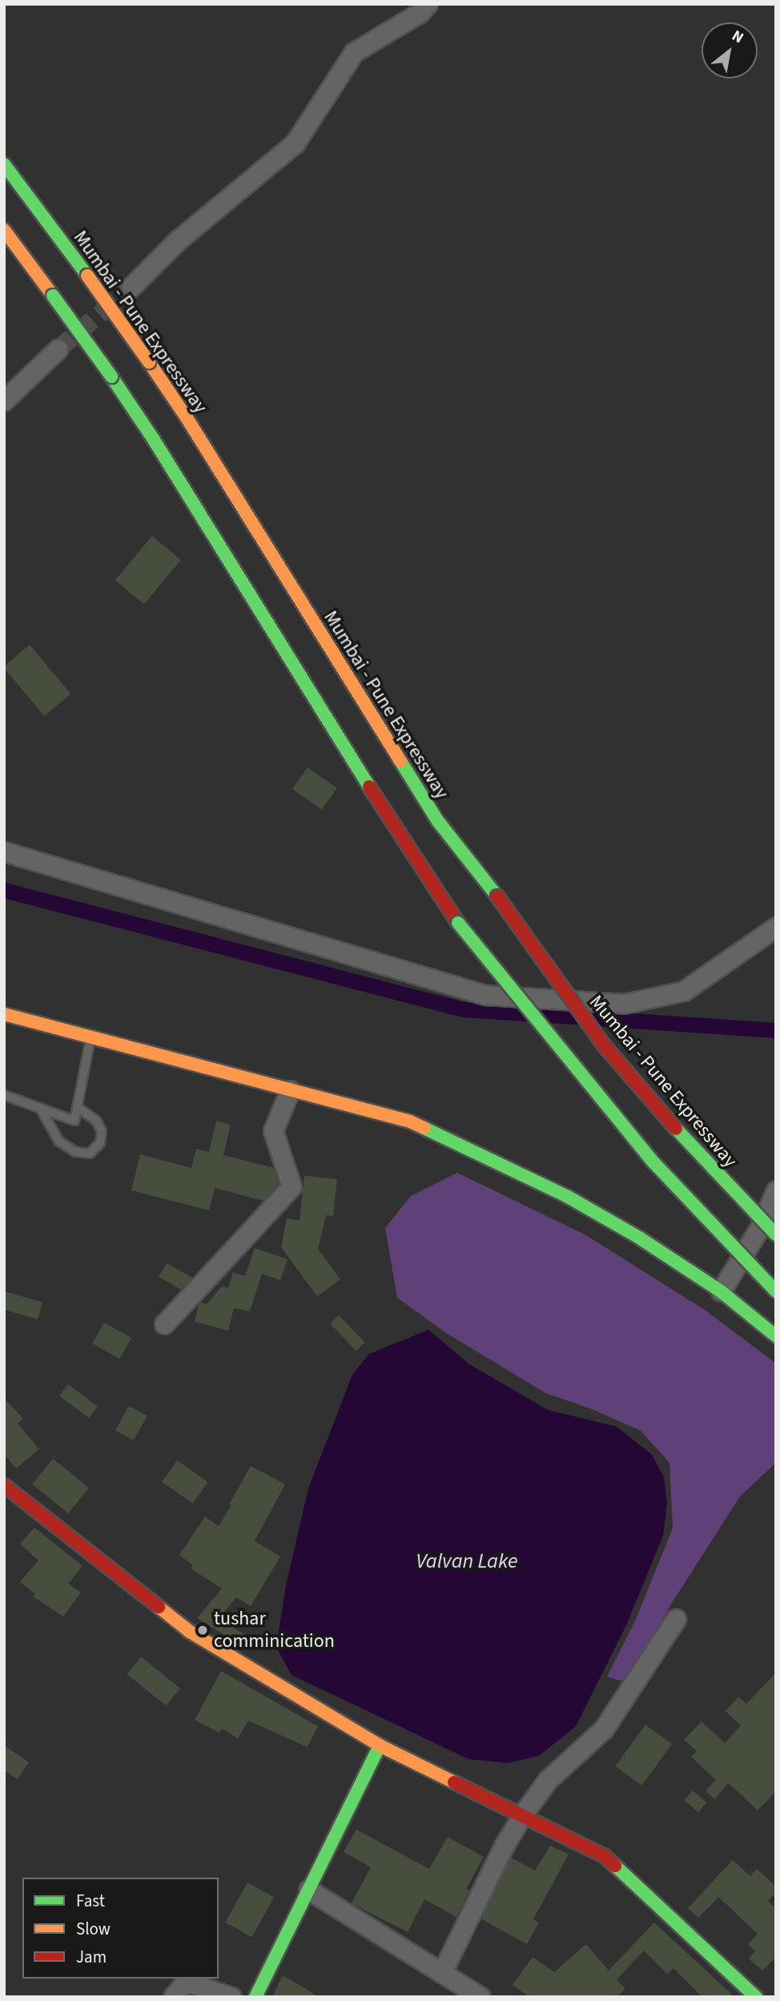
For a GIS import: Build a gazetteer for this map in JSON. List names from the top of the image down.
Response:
{
  "streets": {
    "main road": ["Mumbai - Pune Expressway"]
  },
  "water": ["Valvan Lake"],
  "places": ["tushar comminication"],
  "legend": ["Fast", "Slow", "Jam"],
  "north": "top right"
}
